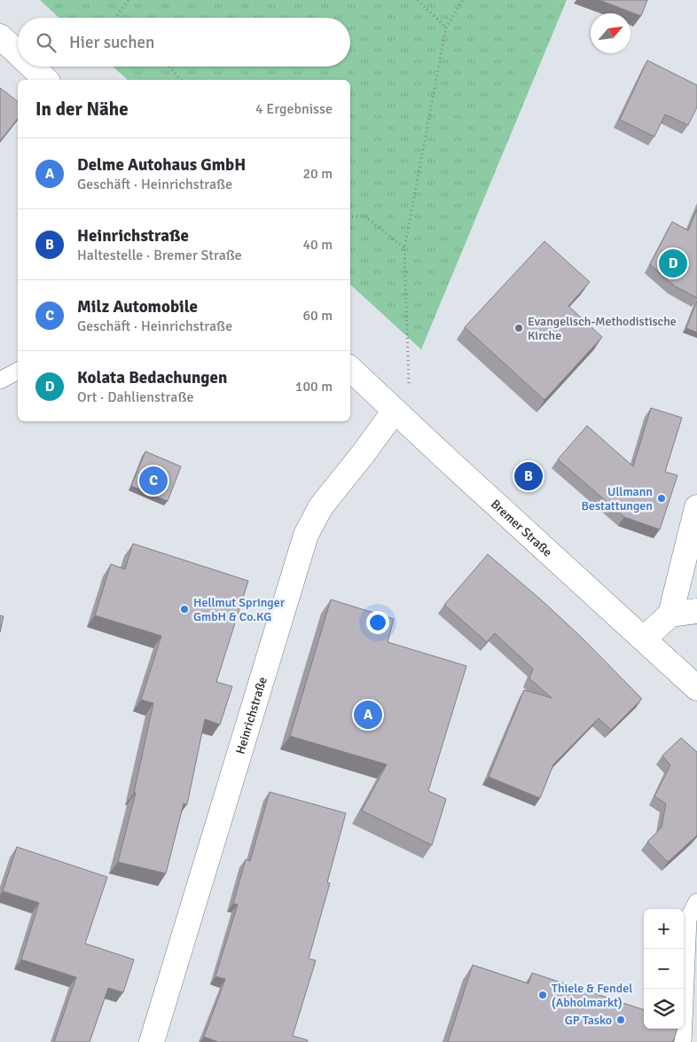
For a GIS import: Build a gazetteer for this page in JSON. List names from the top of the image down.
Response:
{
  "streets": {
    "street": ["Bremer Straße", "Heinrichstraße"]
  },
  "crossings": [
    ["Bremer Straße", "Heinrichstraße"]
  ],
  "places": [
    "Evangelisch-Methodistische Kirche",
    "Ullmann Bestattungen",
    "Hellmut Springer GmbH & Co.KG",
    "Thiele & Fendel (Abholmarkt)",
    "GP Tasko"
  ],
  "north": "top right",
  "page": {
    "search": "Hier suchen",
    "heading": ["In der Nähe", "4 Ergebnisse"],
    "list": [
      {
        "mark": "A",
        "name": "Delme Autohaus GmbH",
        "note": "Geschäft · Heinrichstraße",
        "value": "20 m"
      },
      {
        "mark": "B",
        "name": "Heinrichstraße",
        "note": "Haltestelle · Bremer Straße",
        "value": "40 m"
      },
      {
        "mark": "C",
        "name": "Milz Automobile",
        "note": "Geschäft · Heinrichstraße",
        "value": "60 m"
      },
      {
        "mark": "D",
        "name": "Kolata Bedachungen",
        "note": "Ort · Dahlienstraße",
        "value": "100 m"
      }
    ],
    "pins": [
      "D",
      "B",
      "C",
      "A"
    ],
    "map_buttons": ["+", "−"]
  }
}
